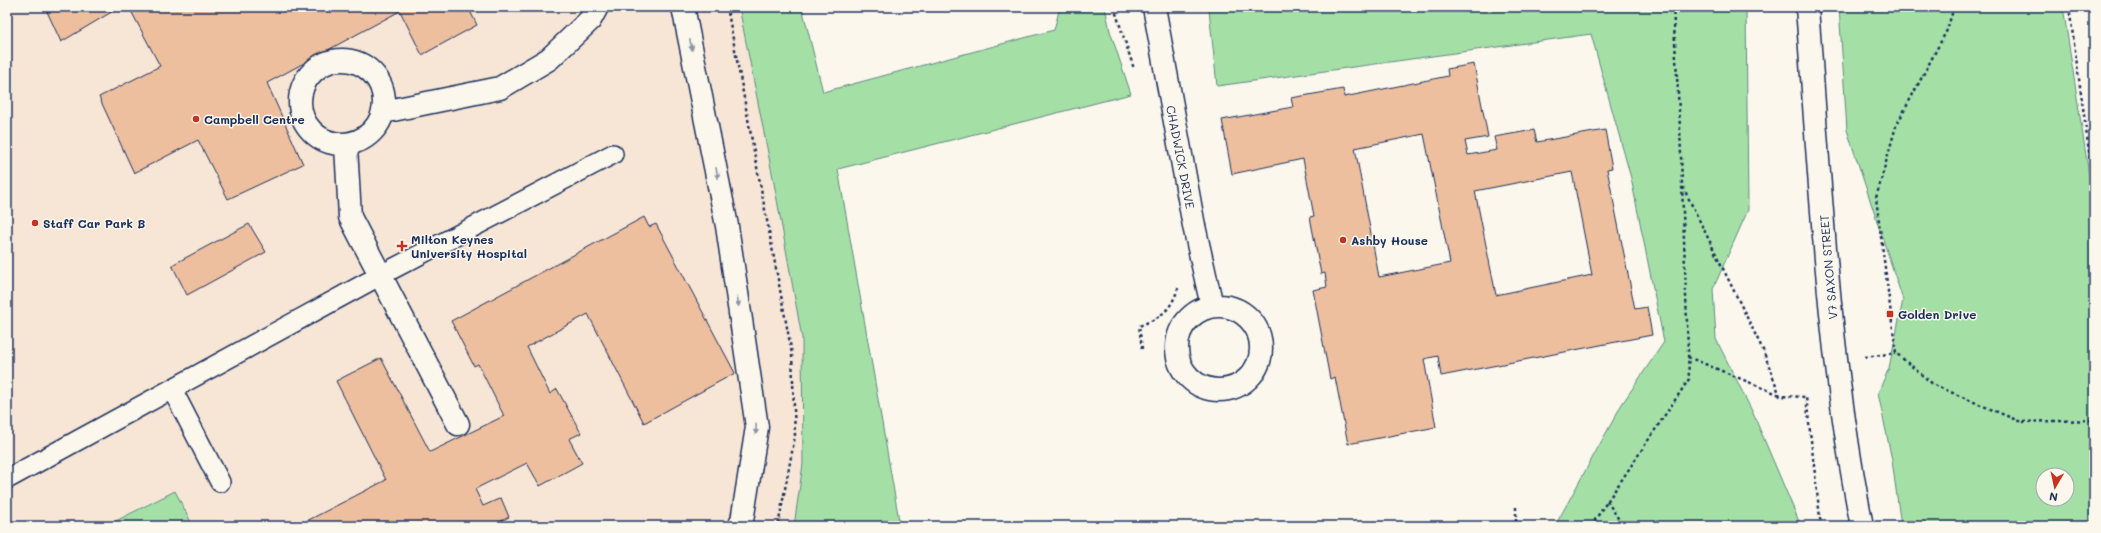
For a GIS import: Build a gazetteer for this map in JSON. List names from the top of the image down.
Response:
{
  "streets": {
    "street": ["CHADWICK DRIVE", "V7 SAXON STREET"]
  },
  "places": {
    "other": ["Campbell Centre", "Staff Car Park B", "Ashby House"],
    "health": ["Milton Keynes University Hospital"],
    "transit": ["Golden Drive"]
  },
  "north": "bottom"
}
